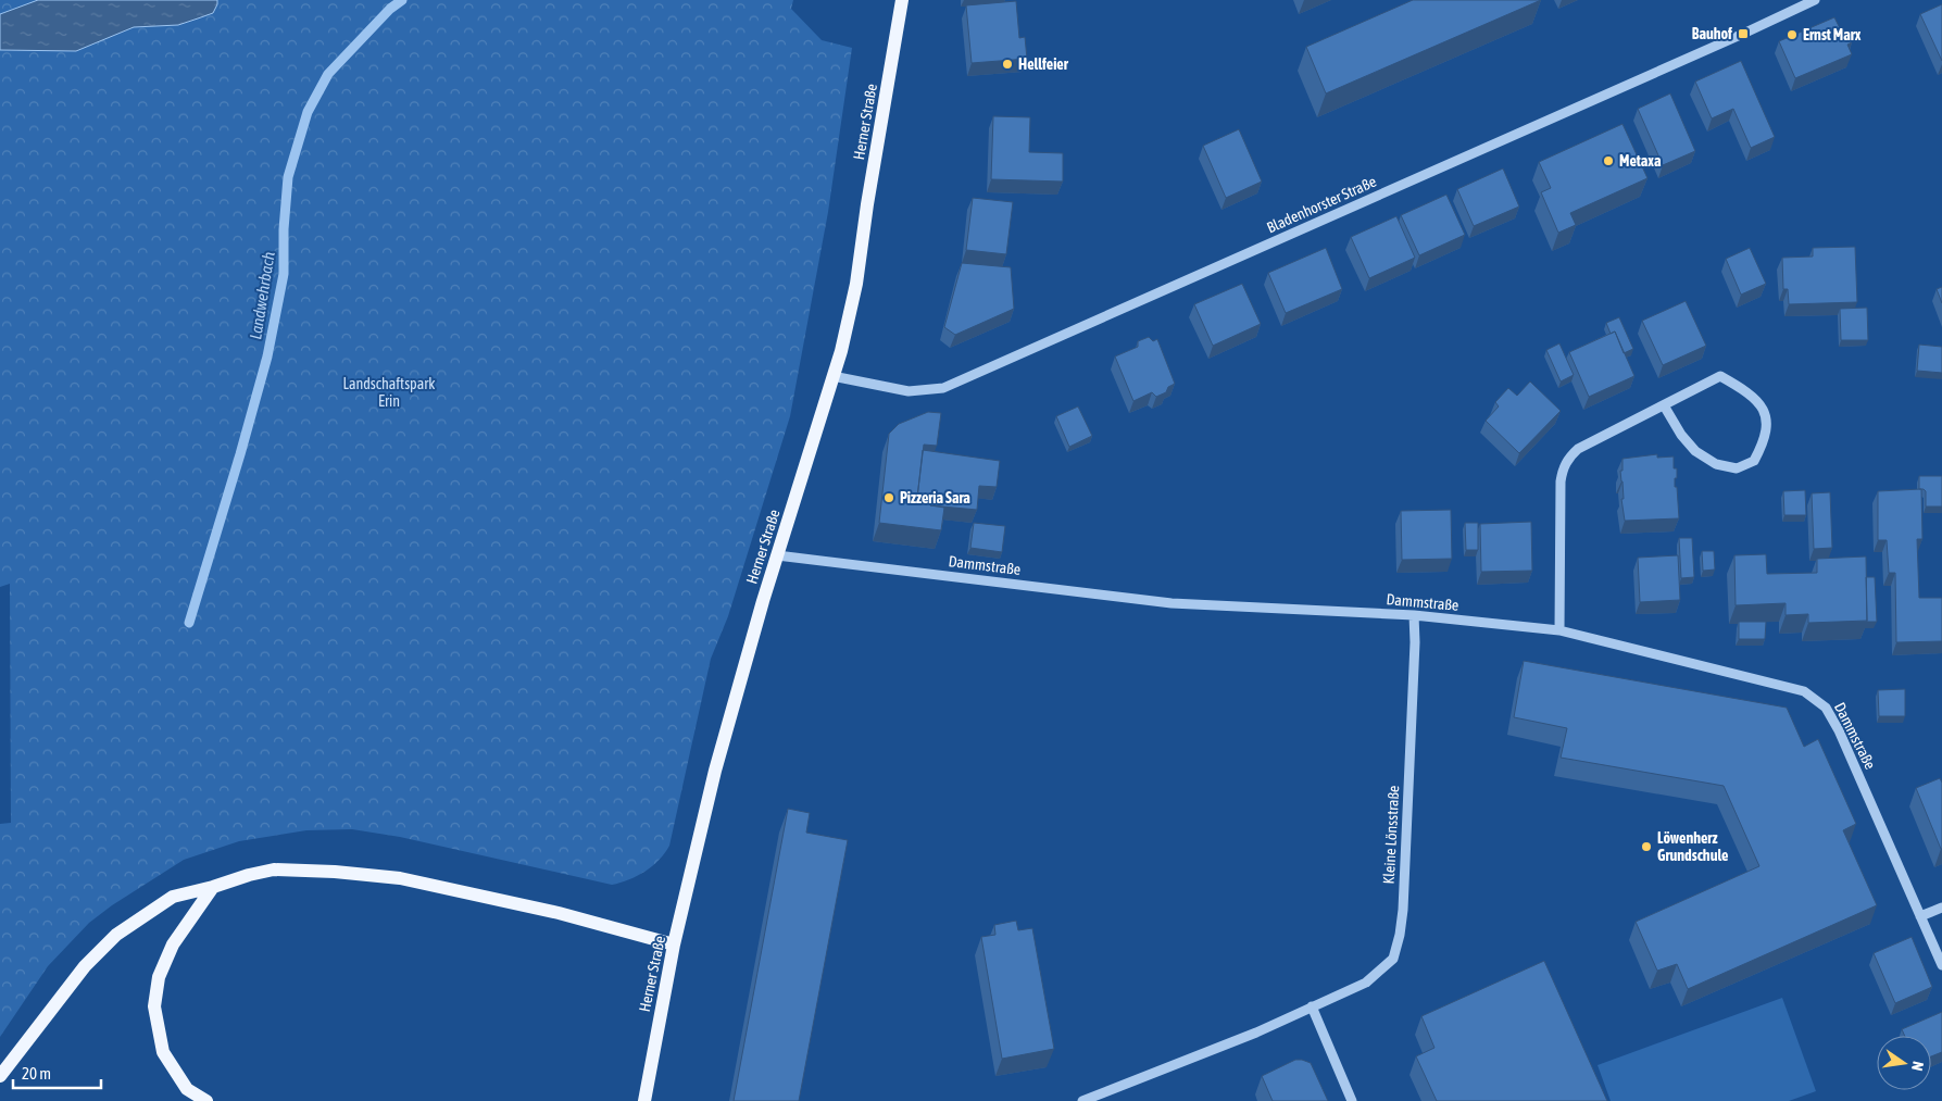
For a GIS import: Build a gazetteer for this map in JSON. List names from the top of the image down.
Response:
{
  "streets": {
    "main road": ["Herner Straße"],
    "street": ["Bladenhorster Straße", "Dammstraße", "Kleine Lönsstraße"]
  },
  "crossings": [
    ["Herner Straße", "Bladenhorster Straße"],
    ["Herner Straße", "Dammstraße"],
    ["Dammstraße", "Kleine Lönsstraße"]
  ],
  "water": ["Landwehrbach"],
  "parks": ["Landschaftspark Erin"],
  "places": {
    "transit": ["Bauhof"],
    "other": [
      "Ernst Marx",
      "Hellfeier",
      "Metaxa",
      "Pizzeria Sara",
      "Löwenherz Grundschule"
    ]
  },
  "scale_bar": "20 m",
  "north": "right"
}
